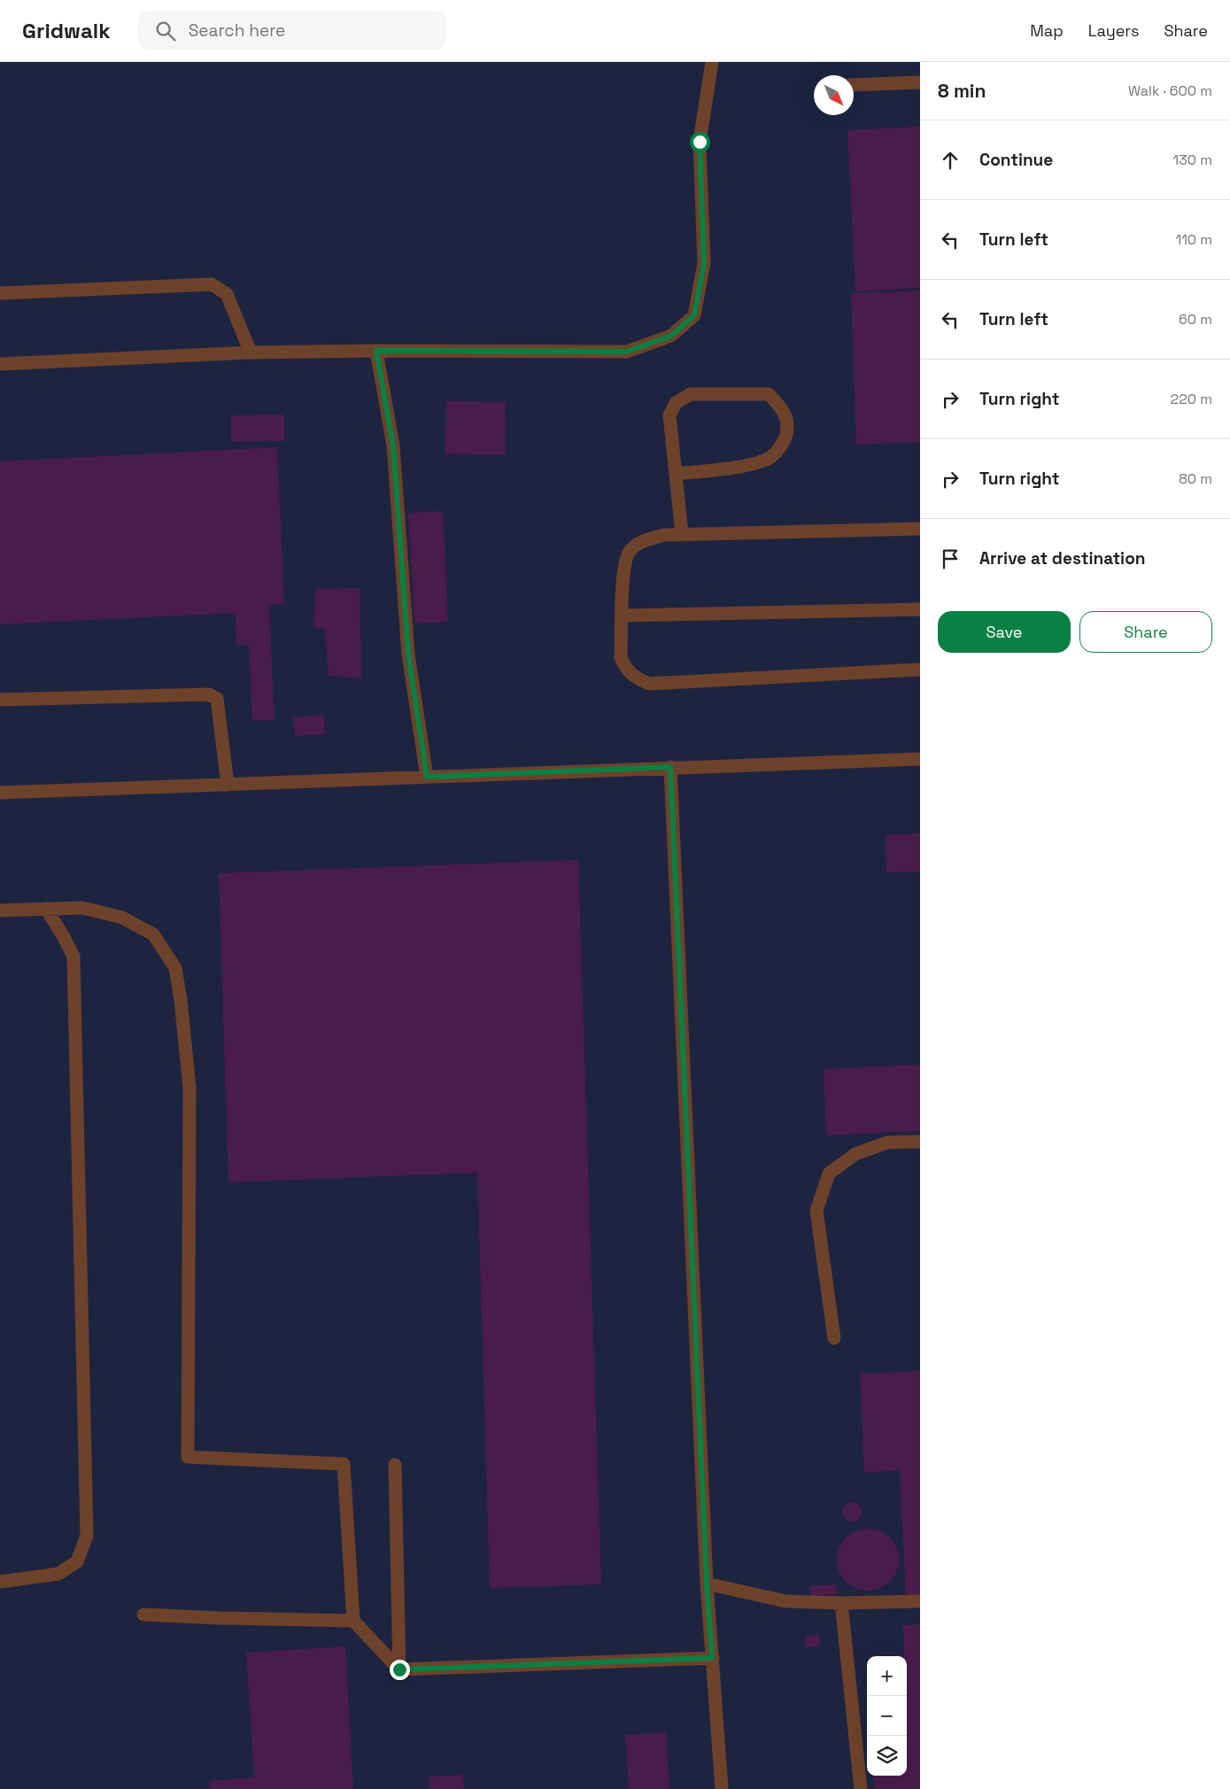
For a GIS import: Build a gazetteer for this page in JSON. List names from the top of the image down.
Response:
{
  "north": "bottom right",
  "page": {
    "header": "Gridwalk",
    "search": "Search here",
    "nav": ["Map", "Layers", "Share"],
    "heading": ["8 min", "Walk · 600 m"],
    "list": [
      ["Continue", "130 m"],
      ["Turn left", "110 m"],
      ["Turn left", "60 m"],
      ["Turn right", "220 m"],
      ["Turn right", "80 m"],
      "Arrive at destination"
    ],
    "buttons": ["Save", "Share"],
    "map_buttons": ["+", "−"]
  }
}
